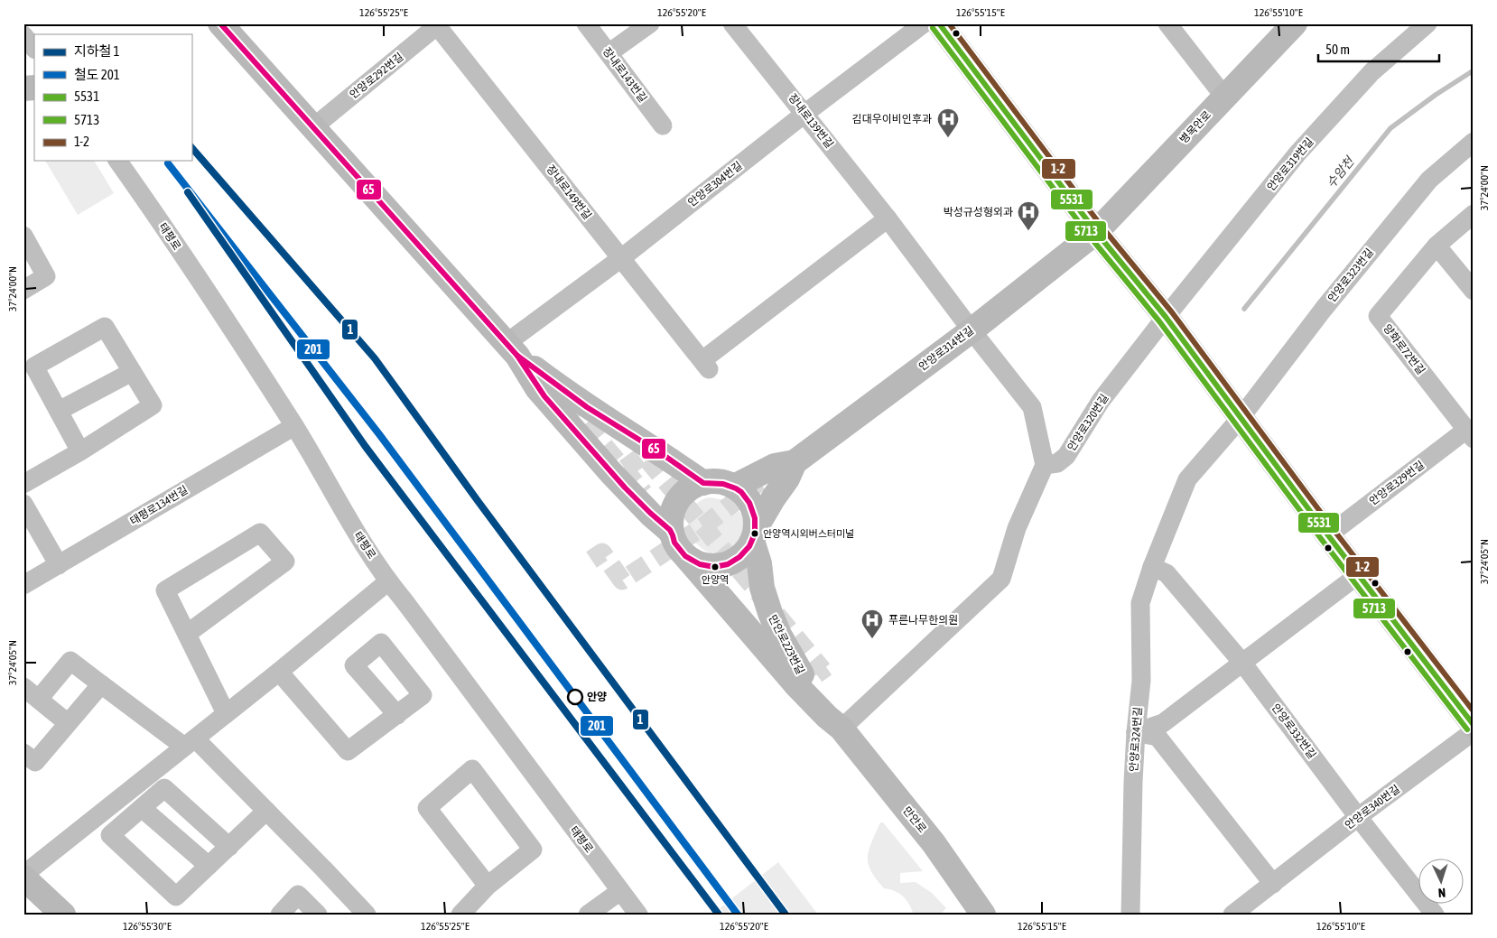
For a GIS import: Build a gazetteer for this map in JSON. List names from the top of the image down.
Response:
{
  "streets": {
    "street": [
      "장내로143번길",
      "안양로292번길",
      "장내로139번길",
      "병목안로",
      "안양로319번길",
      "안양로304번길",
      "장내로149번길",
      "태평로",
      "안양로323번길",
      "안양로314번길",
      "양화로72번길",
      "안양로320번길",
      "안양로329번길",
      "태평로134번길",
      "만안로223번길",
      "안양로332번길",
      "안양로324번길",
      "안양로340번길",
      "만안로"
    ]
  },
  "crossings": [
    ["안양로292번길", "장내로149번길"],
    ["장내로139번길", "안양로304번길"],
    ["장내로139번길", "장내로149번길"],
    ["장내로139번길", "안양로314번길"],
    ["장내로139번길", "안양로320번길"],
    ["병목안로", "안양로314번길"],
    ["안양로319번길", "안양로320번길"],
    ["안양로304번길", "장내로149번길"],
    ["태평로", "태평로134번길"],
    ["안양로323번길", "안양로324번길"],
    ["양화로72번길", "안양로329번길"],
    ["만안로223번길", "만안로"],
    ["안양로332번길", "안양로340번길"]
  ],
  "water": ["수암천"],
  "places": {
    "hospital": ["김대우이비인후과", "박성규성형외과", "푸른나무한의원"],
    "other": ["안양역시외버스터미널", "안양역", "안양"]
  },
  "lines": [
    "transit line 5531",
    "transit line 1-2",
    "transit line 65",
    "transit line 5713",
    "metro line 1",
    "rail line 201"
  ],
  "legend": [
    "지하철 1",
    "철도 201",
    "5531",
    "5713",
    "1-2"
  ],
  "scale_bar": "50 m",
  "north": "bottom",
  "coordinates": [
    "126°55'25\"E",
    "126°55'20\"E",
    "126°55'15\"E",
    "126°55'10\"E",
    "37°24'00\"N",
    "37°24'05\"N",
    "126°55'30\"E"
  ]
}
